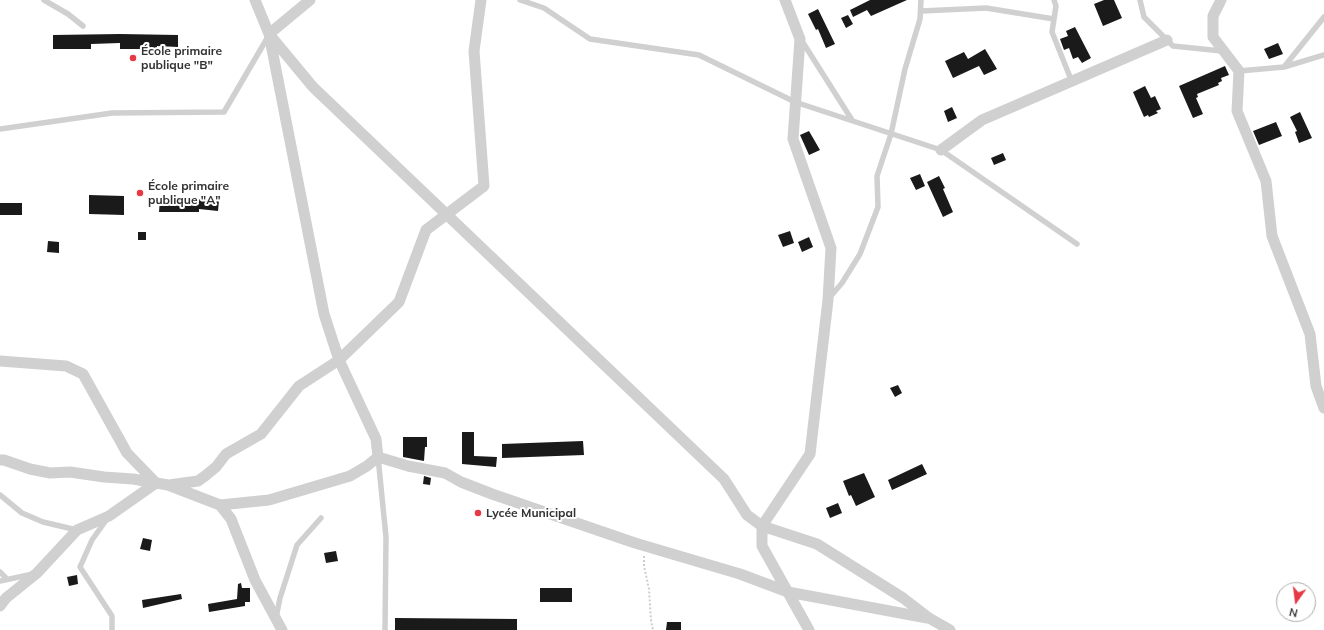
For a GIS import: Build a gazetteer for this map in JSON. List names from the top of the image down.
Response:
{
  "places": ["École primaire publique \"B\"", "École primaire publique \"A\"", "Lycée Municipal"],
  "north": "bottom"
}
